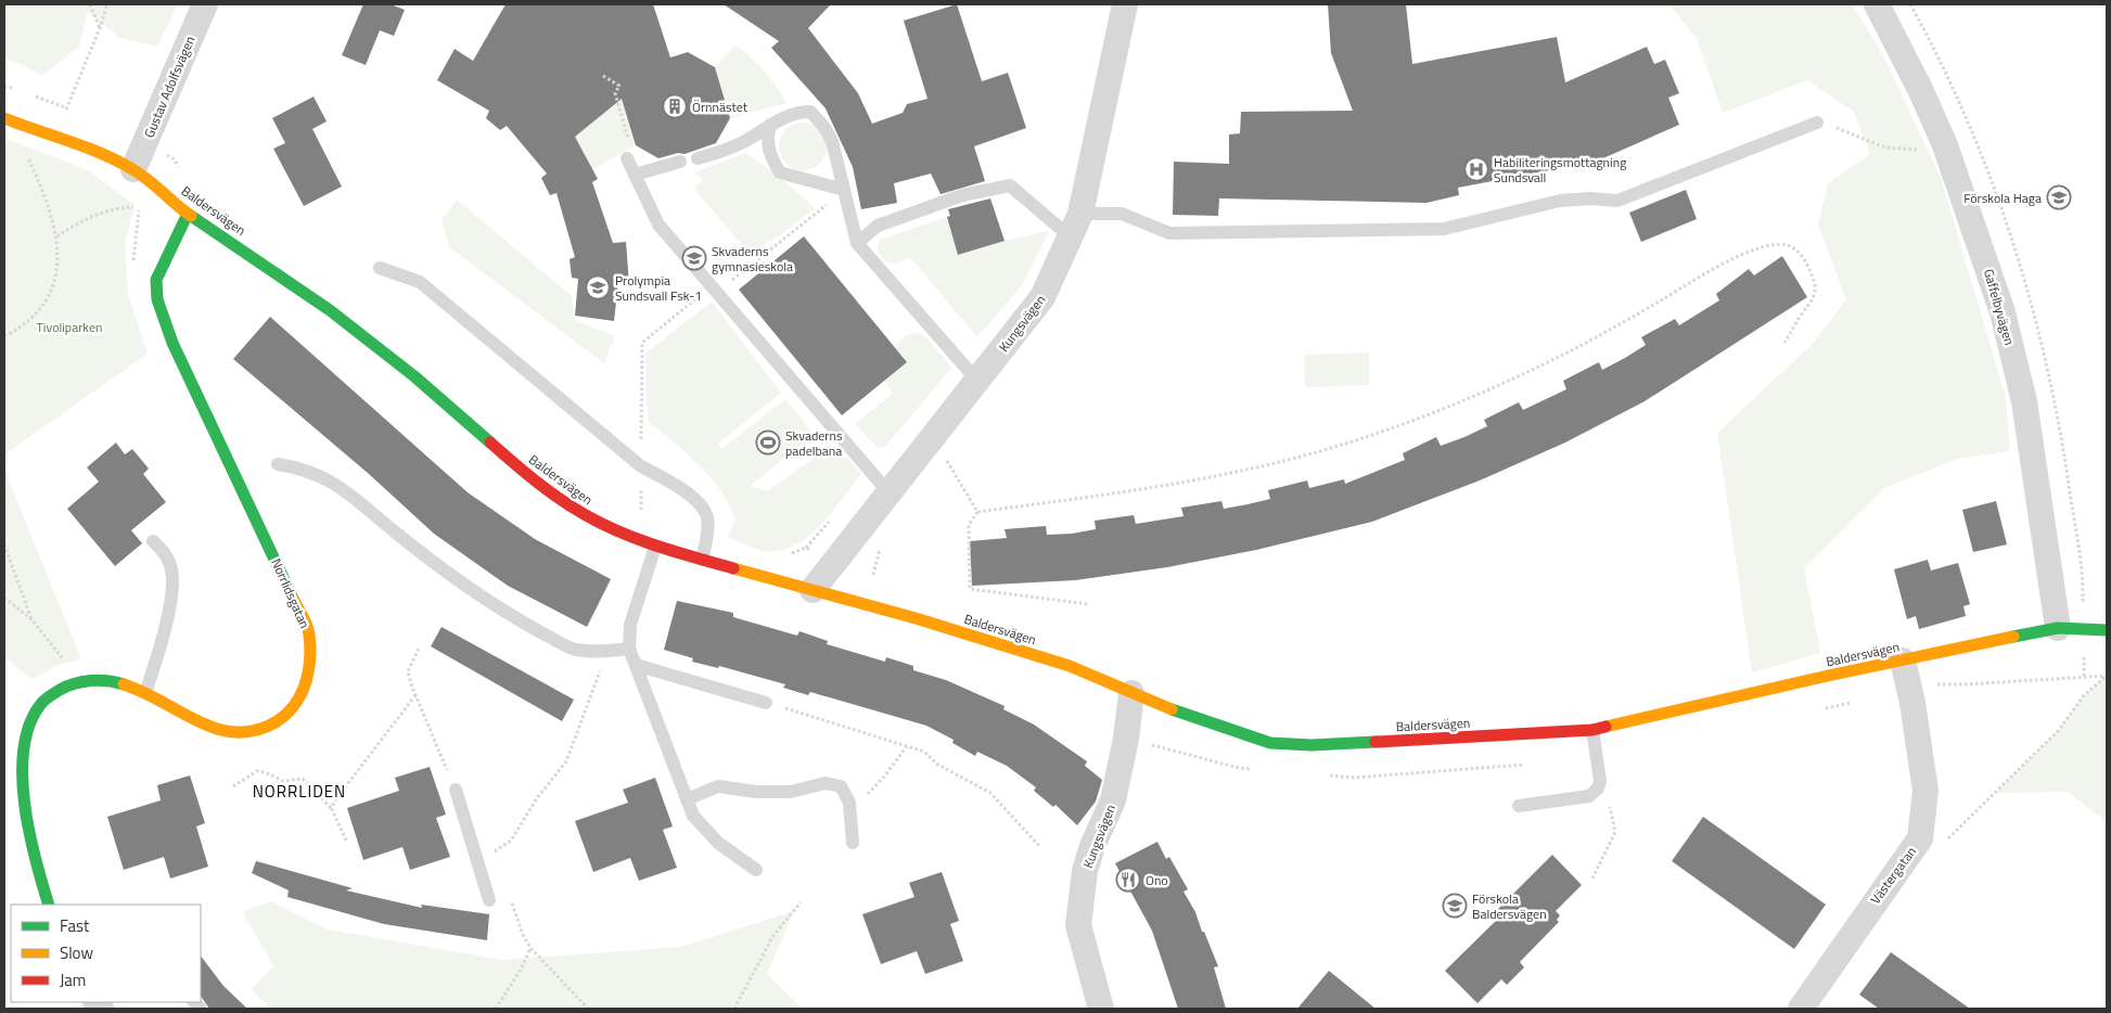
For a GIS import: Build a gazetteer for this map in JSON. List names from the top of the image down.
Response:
{
  "streets": {
    "street": [
      "Gustav Adolfsvägen",
      "Baldersvägen",
      "Gaffelbyvägen",
      "Kungsvägen",
      "Norrlidsgatan",
      "Västergatan"
    ]
  },
  "crossings": [
    ["Gustav Adolfsvägen", "Baldersvägen"],
    ["Baldersvägen", "Gaffelbyvägen"],
    ["Baldersvägen", "Kungsvägen"],
    ["Baldersvägen", "Norrlidsgatan"],
    ["Baldersvägen", "Västergatan"]
  ],
  "districts": ["NORRLIDEN"],
  "parks": ["Tivoliparken"],
  "places": {
    "building": ["Örnnästet"],
    "hospital": ["Habiliteringsmottagning Sundsvall"],
    "school or university": [
      "Förskola Haga",
      "Skvaderns gymnasieskola",
      "Prolympia Sundsvall Fsk-1",
      "Förskola Baldersvägen"
    ],
    "sports": ["Skvaderns padelbana"],
    "restaurant": ["Ono"]
  },
  "legend": ["Fast", "Slow", "Jam"]
}
